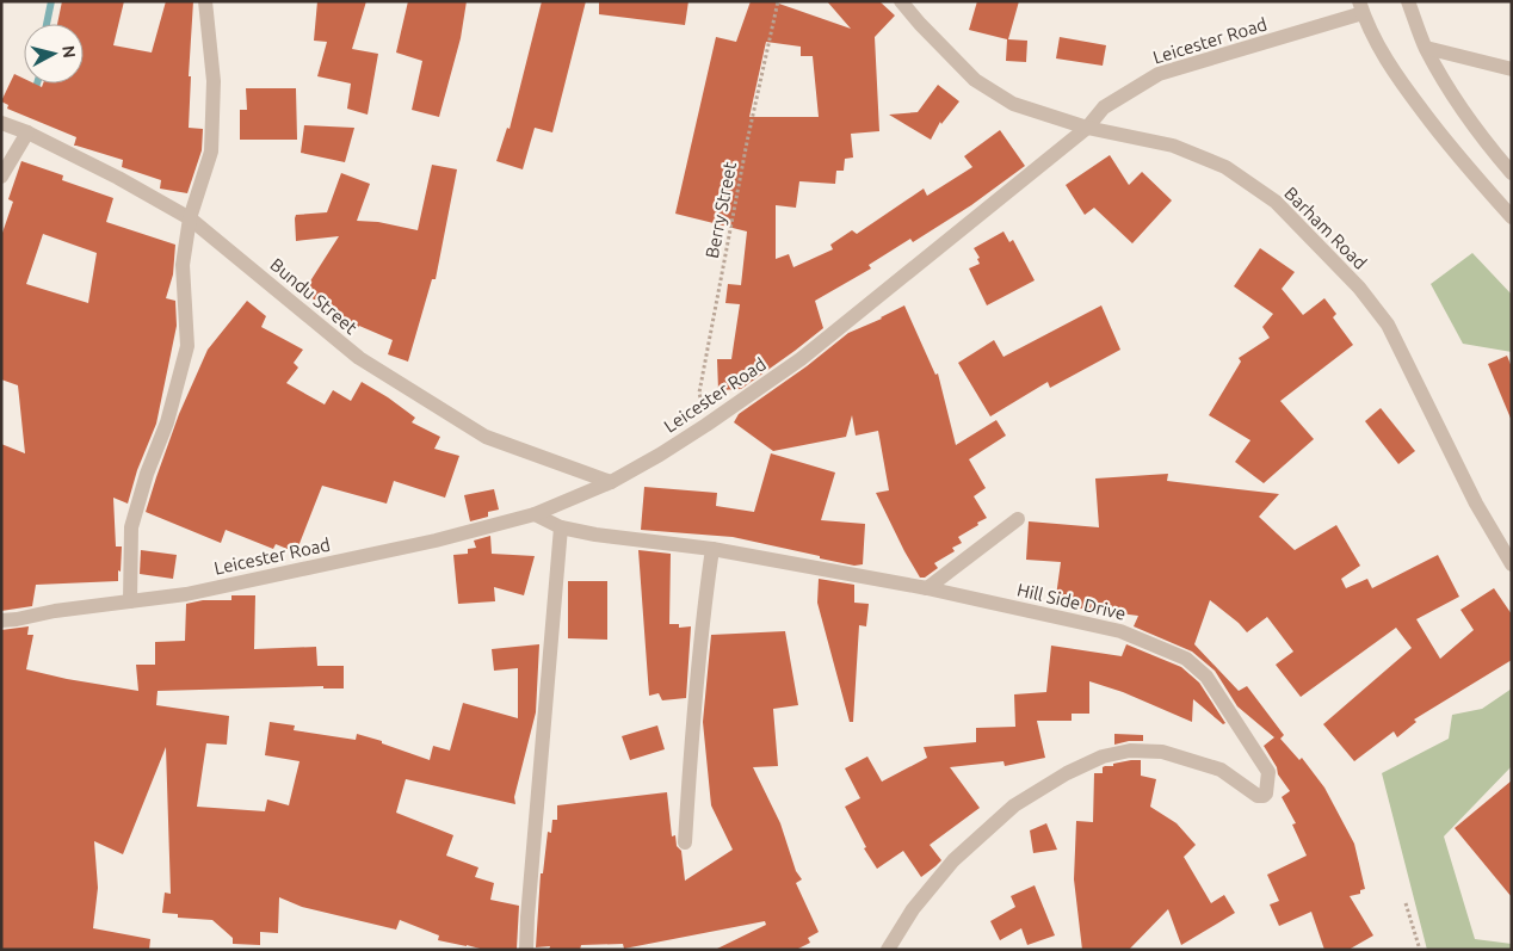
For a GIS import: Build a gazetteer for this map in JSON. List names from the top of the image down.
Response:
{
  "streets": {
    "street": [
      "Leicester Road",
      "Barham Road",
      "Bundu Street",
      "Hill Side Drive"
    ],
    "path": ["Berry Street"]
  },
  "crossings": [
    ["Leicester Road", "Berry Street"],
    ["Leicester Road", "Barham Road"],
    ["Leicester Road", "Bundu Street"],
    ["Leicester Road", "Hill Side Drive"]
  ],
  "north": "right"
}
